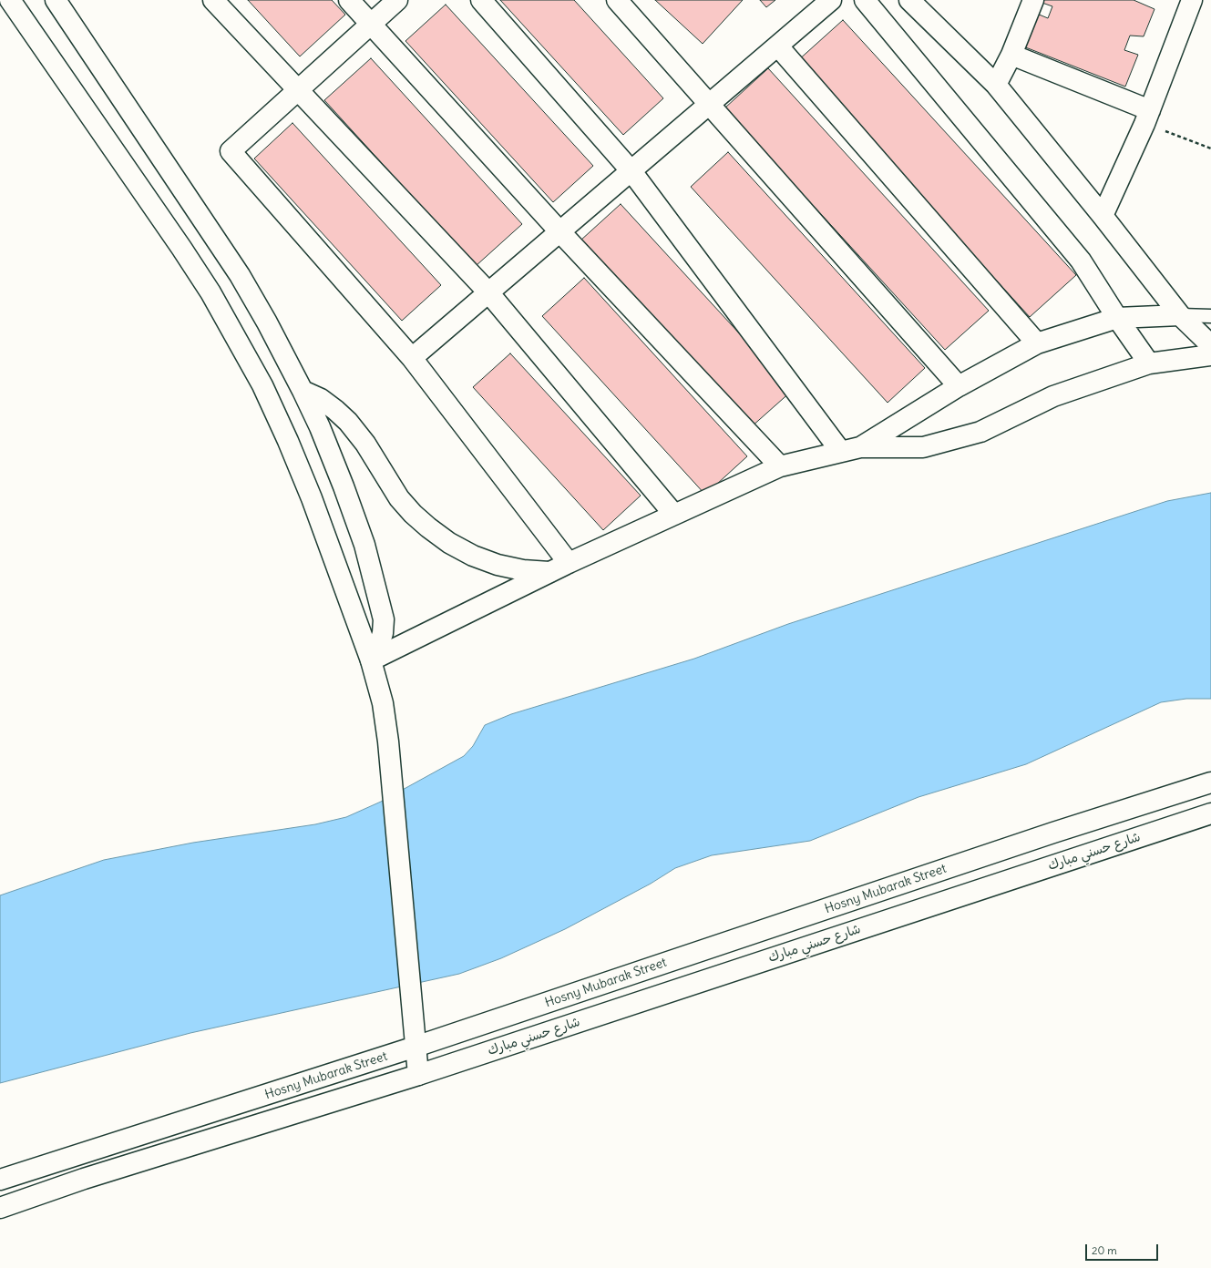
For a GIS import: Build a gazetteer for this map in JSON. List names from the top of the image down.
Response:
{
  "streets": {
    "street": ["شارع حسني مبارك", "Hosny Mubarak Street"]
  },
  "crossings": [
    ["شارع حسني مبارك", "Hosny Mubarak Street"]
  ],
  "scale_bar": "20 m"
}
